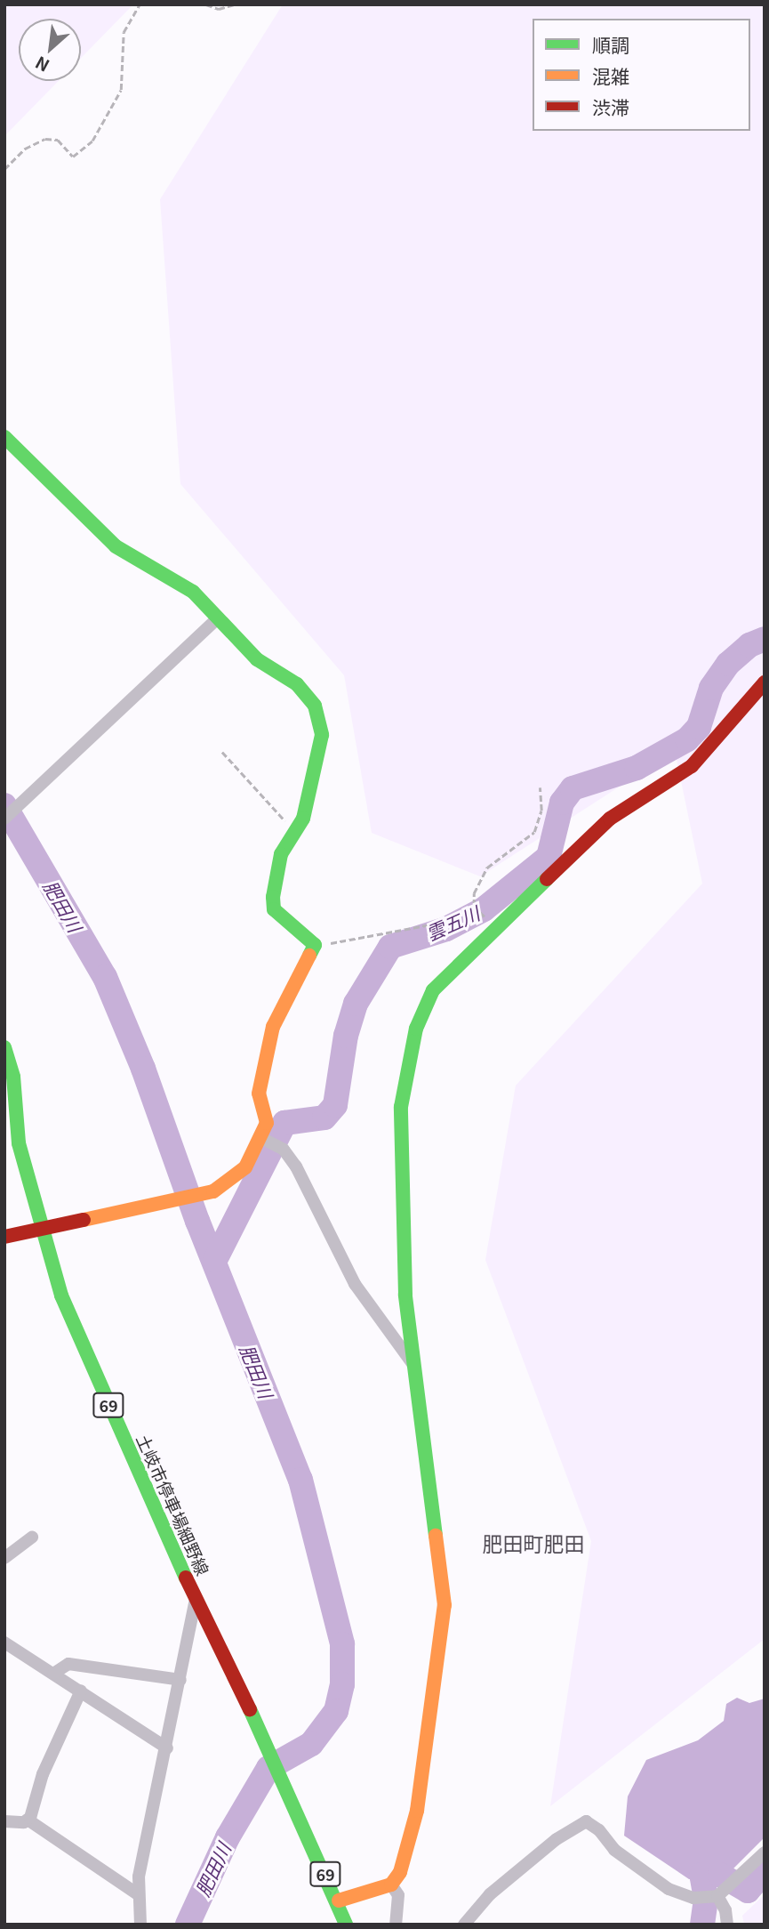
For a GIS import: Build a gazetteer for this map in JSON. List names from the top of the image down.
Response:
{
  "streets": {
    "street": ["69", "土岐市停車場細野線"]
  },
  "districts": ["肥田町肥田"],
  "water": ["肥田川", "雲五川"],
  "legend": ["順調", "混雑", "渋滞"],
  "north": "bottom left"
}
